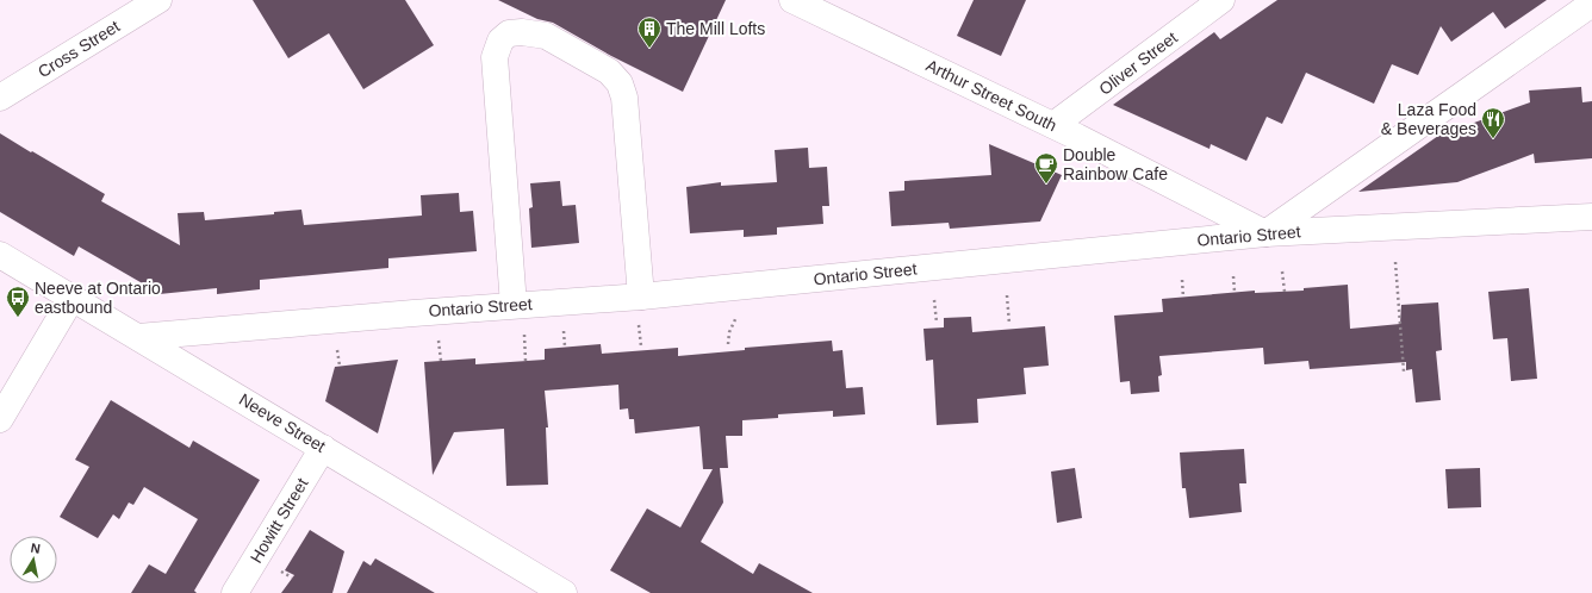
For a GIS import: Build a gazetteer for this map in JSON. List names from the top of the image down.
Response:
{
  "streets": {
    "street": [
      "Cross Street",
      "Oliver Street",
      "Arthur Street South",
      "Ontario Street",
      "Neeve Street",
      "Howitt Street"
    ]
  },
  "crossings": [
    ["Oliver Street", "Arthur Street South"],
    ["Arthur Street South", "Ontario Street"],
    ["Ontario Street", "Neeve Street"],
    ["Neeve Street", "Howitt Street"]
  ],
  "places": {
    "building": ["The Mill Lofts"],
    "restaurant": ["Laza Food & Beverages"],
    "cafe": ["Double Rainbow Cafe"],
    "bus stop": ["Neeve at Ontario eastbound"]
  },
  "north": "top"
}
